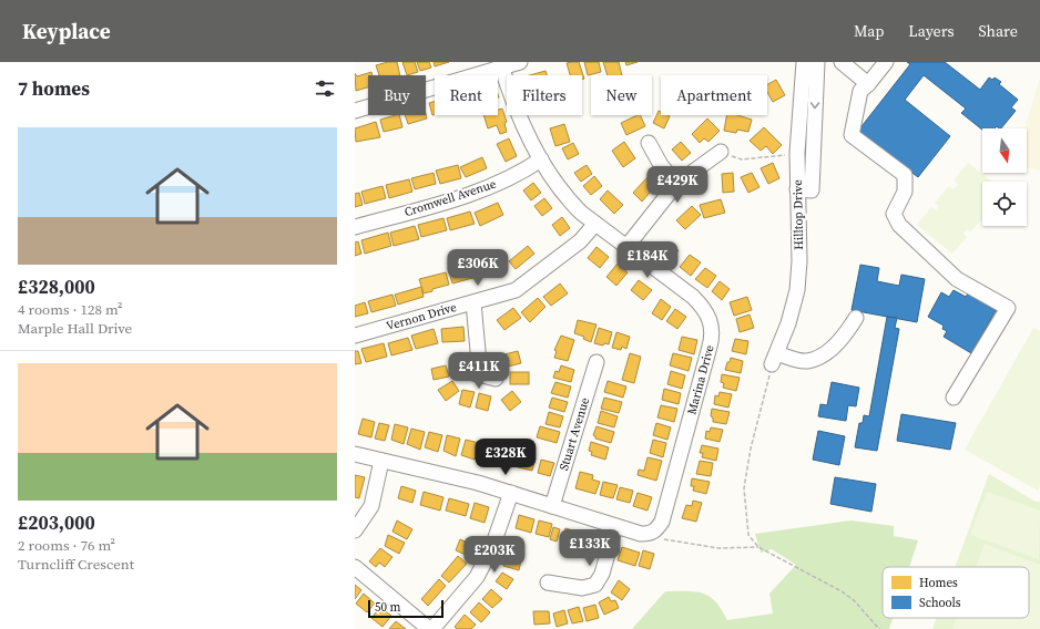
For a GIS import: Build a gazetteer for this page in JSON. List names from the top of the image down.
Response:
{
  "streets": {
    "street": [
      "Cromwell Avenue",
      "Hilltop Drive",
      "Vernon Drive",
      "Marina Drive",
      "Stuart Avenue"
    ]
  },
  "crossings": [
    ["Cromwell Avenue", "Marina Drive"],
    ["Vernon Drive", "Marina Drive"]
  ],
  "legend": ["Homes", "Schools"],
  "scale_bar": "50 m",
  "north": "bottom",
  "page": {
    "header": "Keyplace",
    "nav": ["Map", "Layers", "Share"],
    "heading": "7 homes",
    "chip": [
      "Buy",
      "Rent",
      "Filters",
      "New",
      "Apartment"
    ],
    "list": [
      {
        "name": "£328,000",
        "note": "4 rooms · 128 m² · Marple Hall Drive"
      },
      {
        "name": "£203,000",
        "note": "2 rooms · 76 m² · Turncliff Crescent"
      }
    ],
    "price": [
      "£429K",
      "£184K",
      "£306K",
      "£411K",
      "£328K",
      "£133K",
      "£203K"
    ],
    "scale": "50 m"
  }
}
